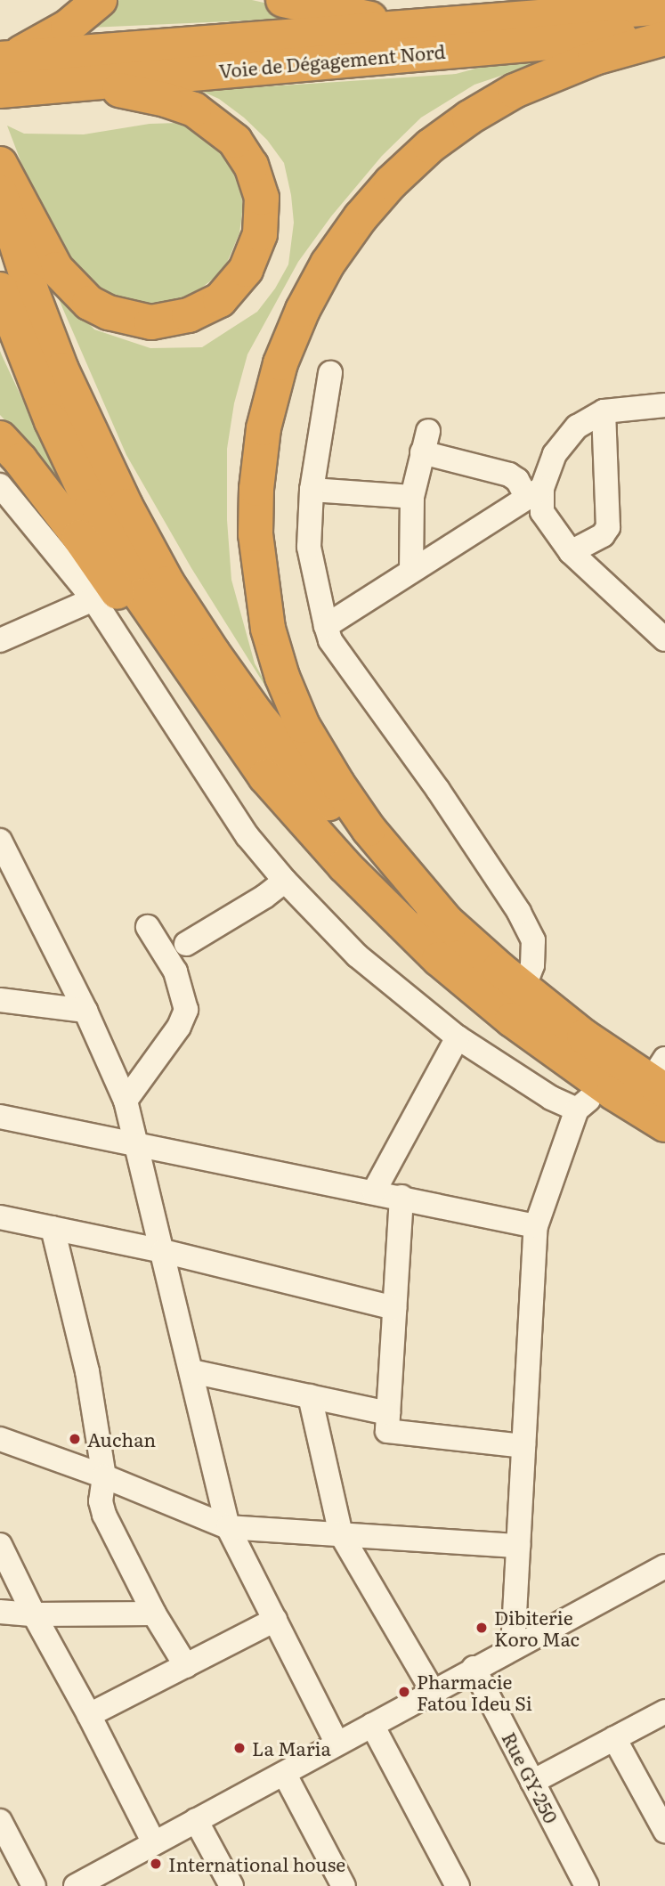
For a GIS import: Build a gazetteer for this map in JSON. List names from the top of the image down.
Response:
{
  "streets": {
    "highway": ["Voie de Dégagement Nord"],
    "street": ["Rue GY-250"]
  },
  "places": [
    "Auchan",
    "Dibiterie Koro Mac",
    "Pharmacie Fatou Ideu Si",
    "La Maria",
    "International house"
  ]
}
